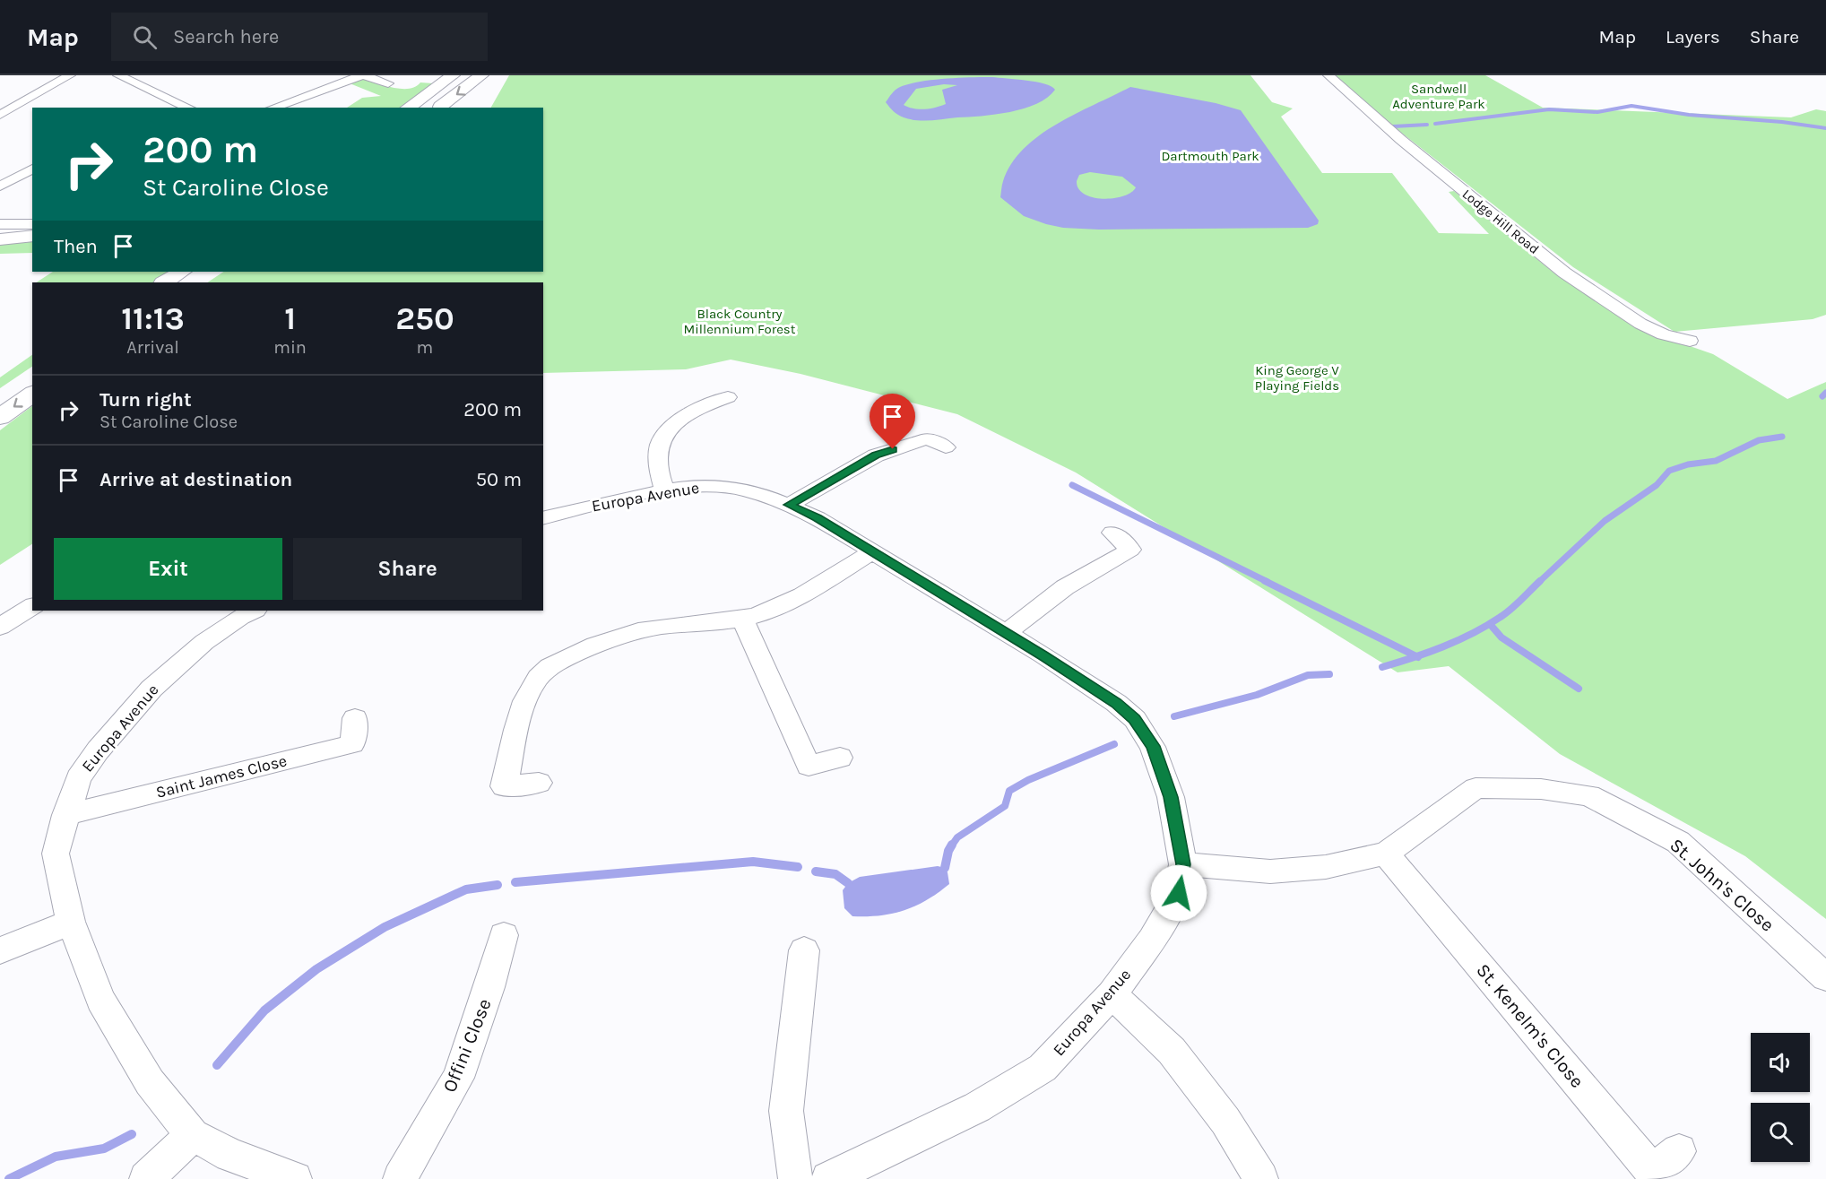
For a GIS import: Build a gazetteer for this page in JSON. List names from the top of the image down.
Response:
{
  "streets": {
    "street": [
      "Lodge Hill Road",
      "Europa Avenue",
      "Saint James Close",
      "St. John's Close",
      "St. Kenelm's Close",
      "Offini Close"
    ]
  },
  "crossings": [
    ["Europa Avenue", "Saint James Close"],
    ["Europa Avenue", "St. John's Close"],
    ["St. John's Close", "St. Kenelm's Close"]
  ],
  "parks": [
    "Sandwell Adventure Park",
    "Dartmouth Park",
    "Black Country Millennium Forest",
    "King George V Playing Fields"
  ],
  "page": {
    "header": "Map",
    "search": "Search here",
    "nav": ["Map", "Layers", "Share"],
    "turn": ["200 m", "St Caroline Close"],
    "then": "Then",
    "eta": [
      "11:13",
      "Arrival",
      "1",
      "min",
      "250",
      "m"
    ],
    "list": [
      {
        "name": "Turn right",
        "note": "St Caroline Close",
        "value": "200 m"
      },
      {
        "name": "Arrive at destination",
        "value": "50 m"
      }
    ],
    "buttons": ["Exit", "Share"]
  }
}
